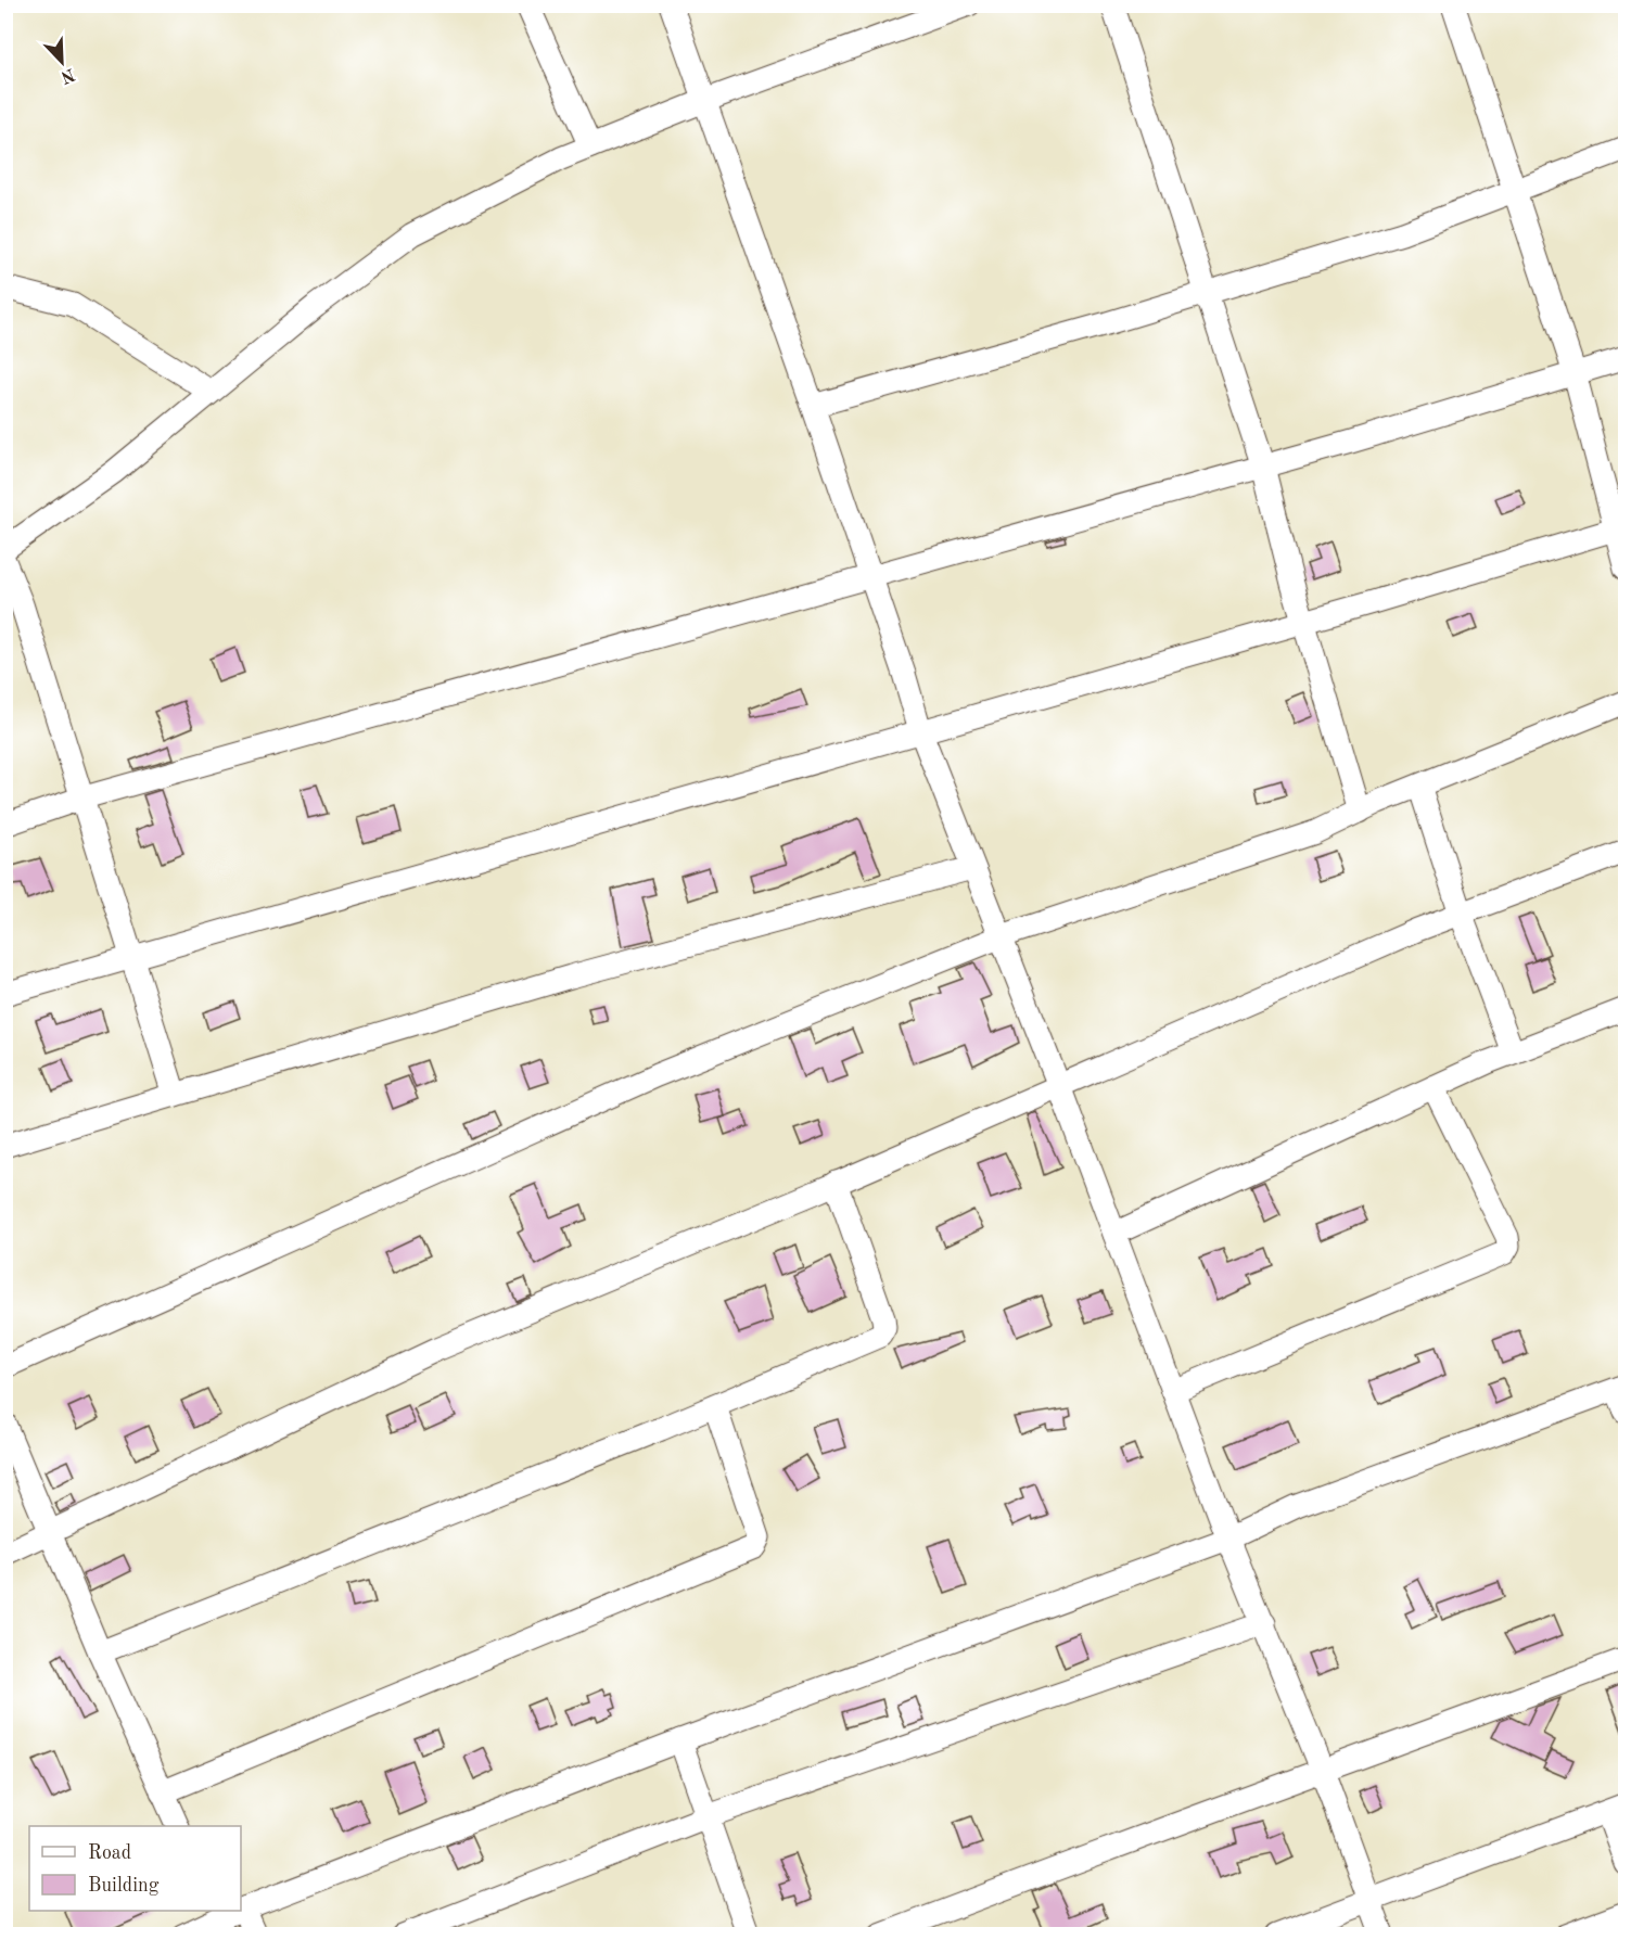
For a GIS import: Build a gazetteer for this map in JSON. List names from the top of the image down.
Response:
{
  "legend": ["Road", "Building"],
  "north": "bottom right"
}
